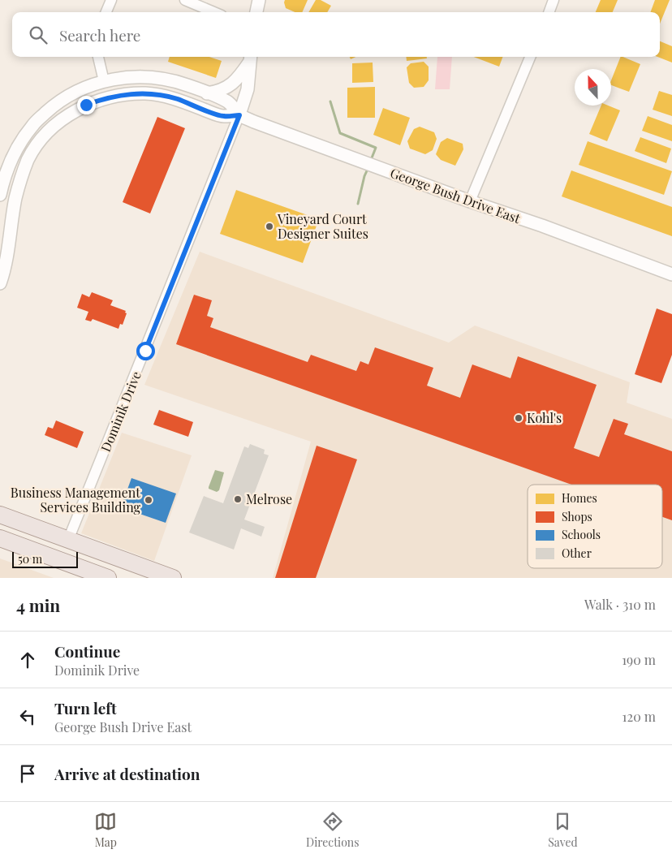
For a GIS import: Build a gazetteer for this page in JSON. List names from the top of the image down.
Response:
{
  "streets": {
    "street": ["George Bush Drive East", "Dominik Drive"]
  },
  "crossings": [
    ["George Bush Drive East", "Dominik Drive"]
  ],
  "places": [
    "Vineyard Court Designer Suites",
    "Kohl's",
    "Melrose",
    "Business Management Services Building"
  ],
  "legend": [
    "Homes",
    "Shops",
    "Schools",
    "Other"
  ],
  "scale_bar": "50 m",
  "north": "top",
  "page": {
    "search": "Search here",
    "scale": "50 m",
    "heading": ["4 min", "Walk · 310 m"],
    "list": [
      ["Continue", "Dominik Drive", "190 m"],
      ["Turn left", "George Bush Drive East", "120 m"],
      "Arrive at destination"
    ],
    "nav": ["Map", "Directions", "Saved"]
  }
}
